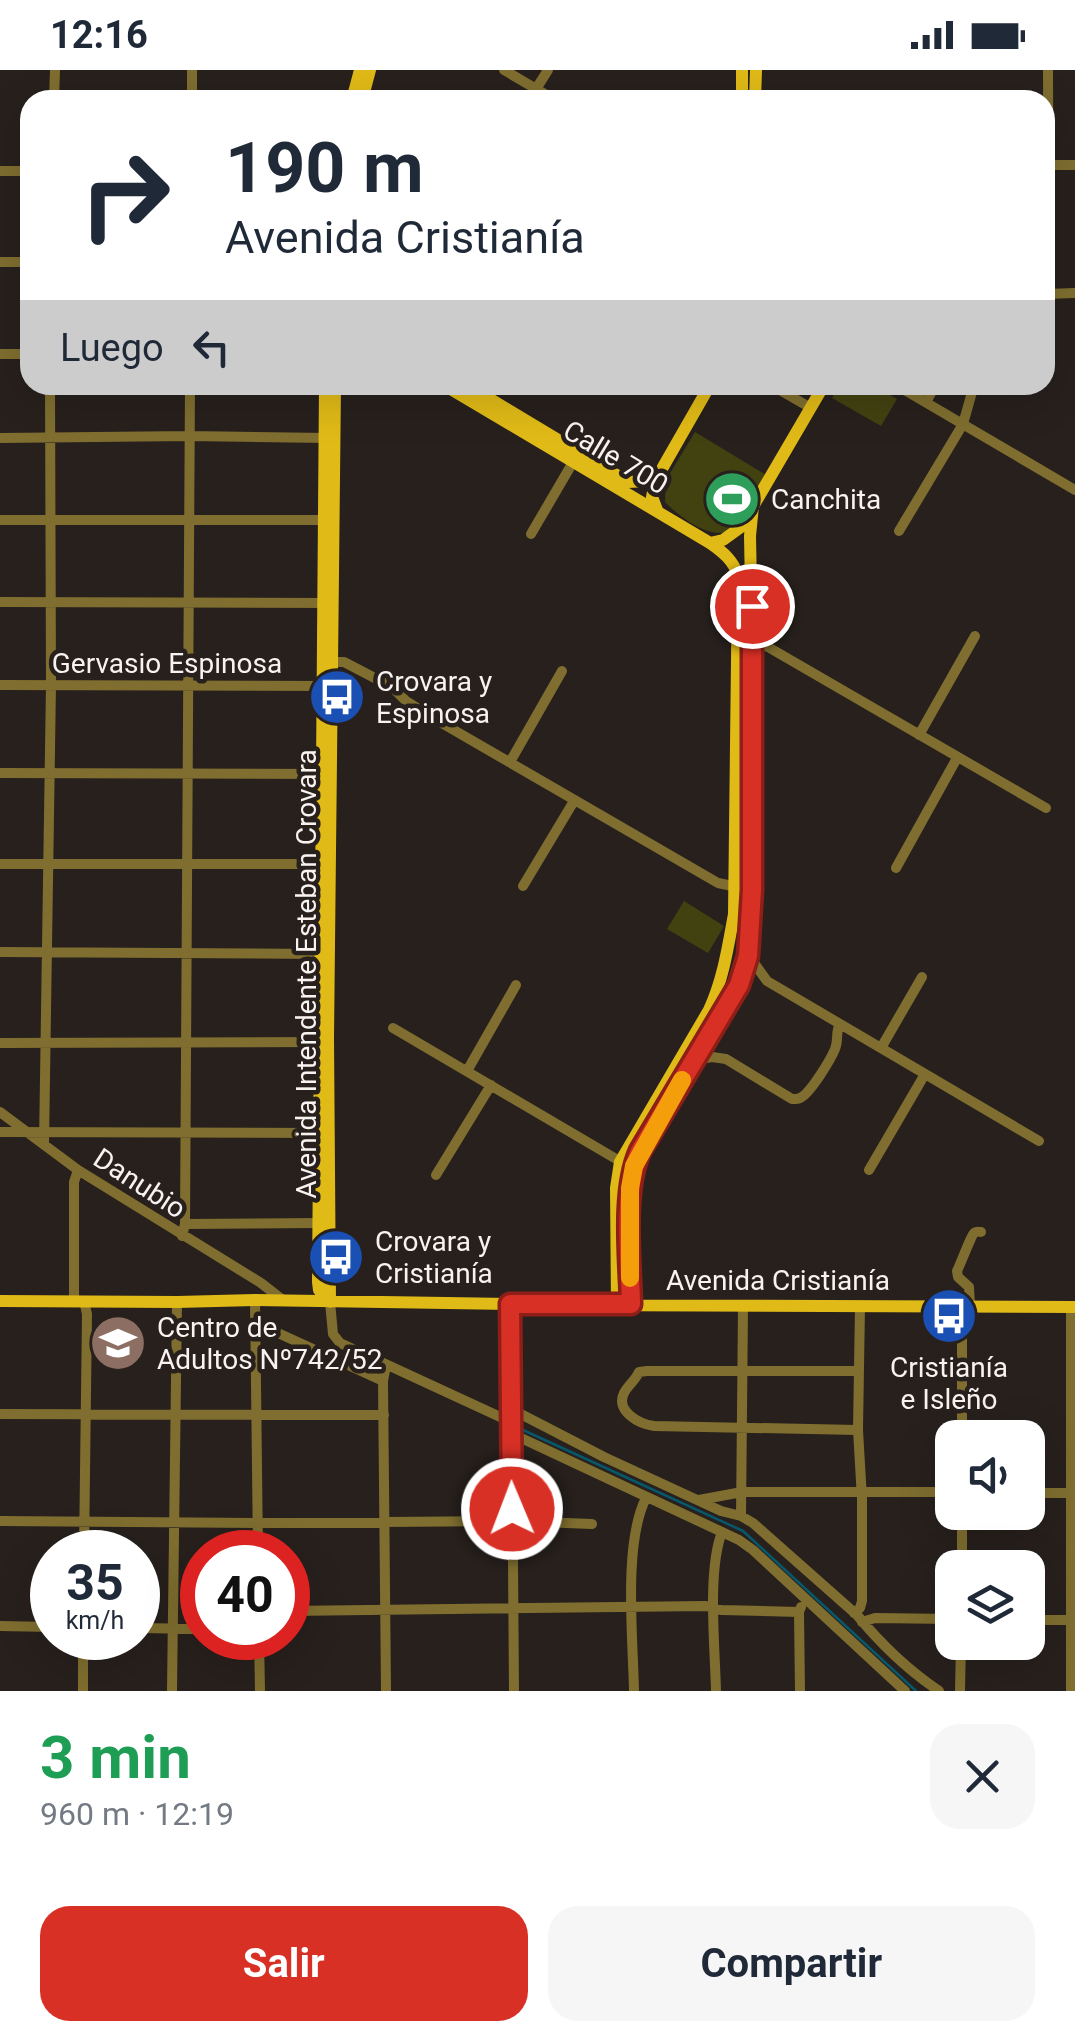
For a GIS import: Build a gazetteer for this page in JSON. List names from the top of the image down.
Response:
{
  "streets": {
    "main road": ["Calle 700", "Avenida Intendente Esteban Crovara", "Avenida Cristianía"],
    "street": ["Gervasio Espinosa", "Danubio"]
  },
  "crossings": [
    ["Gervasio Espinosa", "Avenida Intendente Esteban Crovara"],
    ["Avenida Intendente Esteban Crovara", "Avenida Cristianía"],
    ["Danubio", "Avenida Cristianía"]
  ],
  "places": {
    "sports": ["Canchita"],
    "bus stop": ["Crovara y Espinosa", "Crovara y Cristianía", "Cristianía e Isleño"],
    "school or university": ["Centro de Adultos Nº742/52"]
  },
  "page": {
    "status": "12:16",
    "turn": ["190 m", "Avenida Cristianía"],
    "then": "Luego",
    "speed": "35 km/h",
    "limit": "40",
    "heading": ["3 min", "960 m · 12:19"],
    "buttons": ["Salir", "Compartir"]
  }
}
